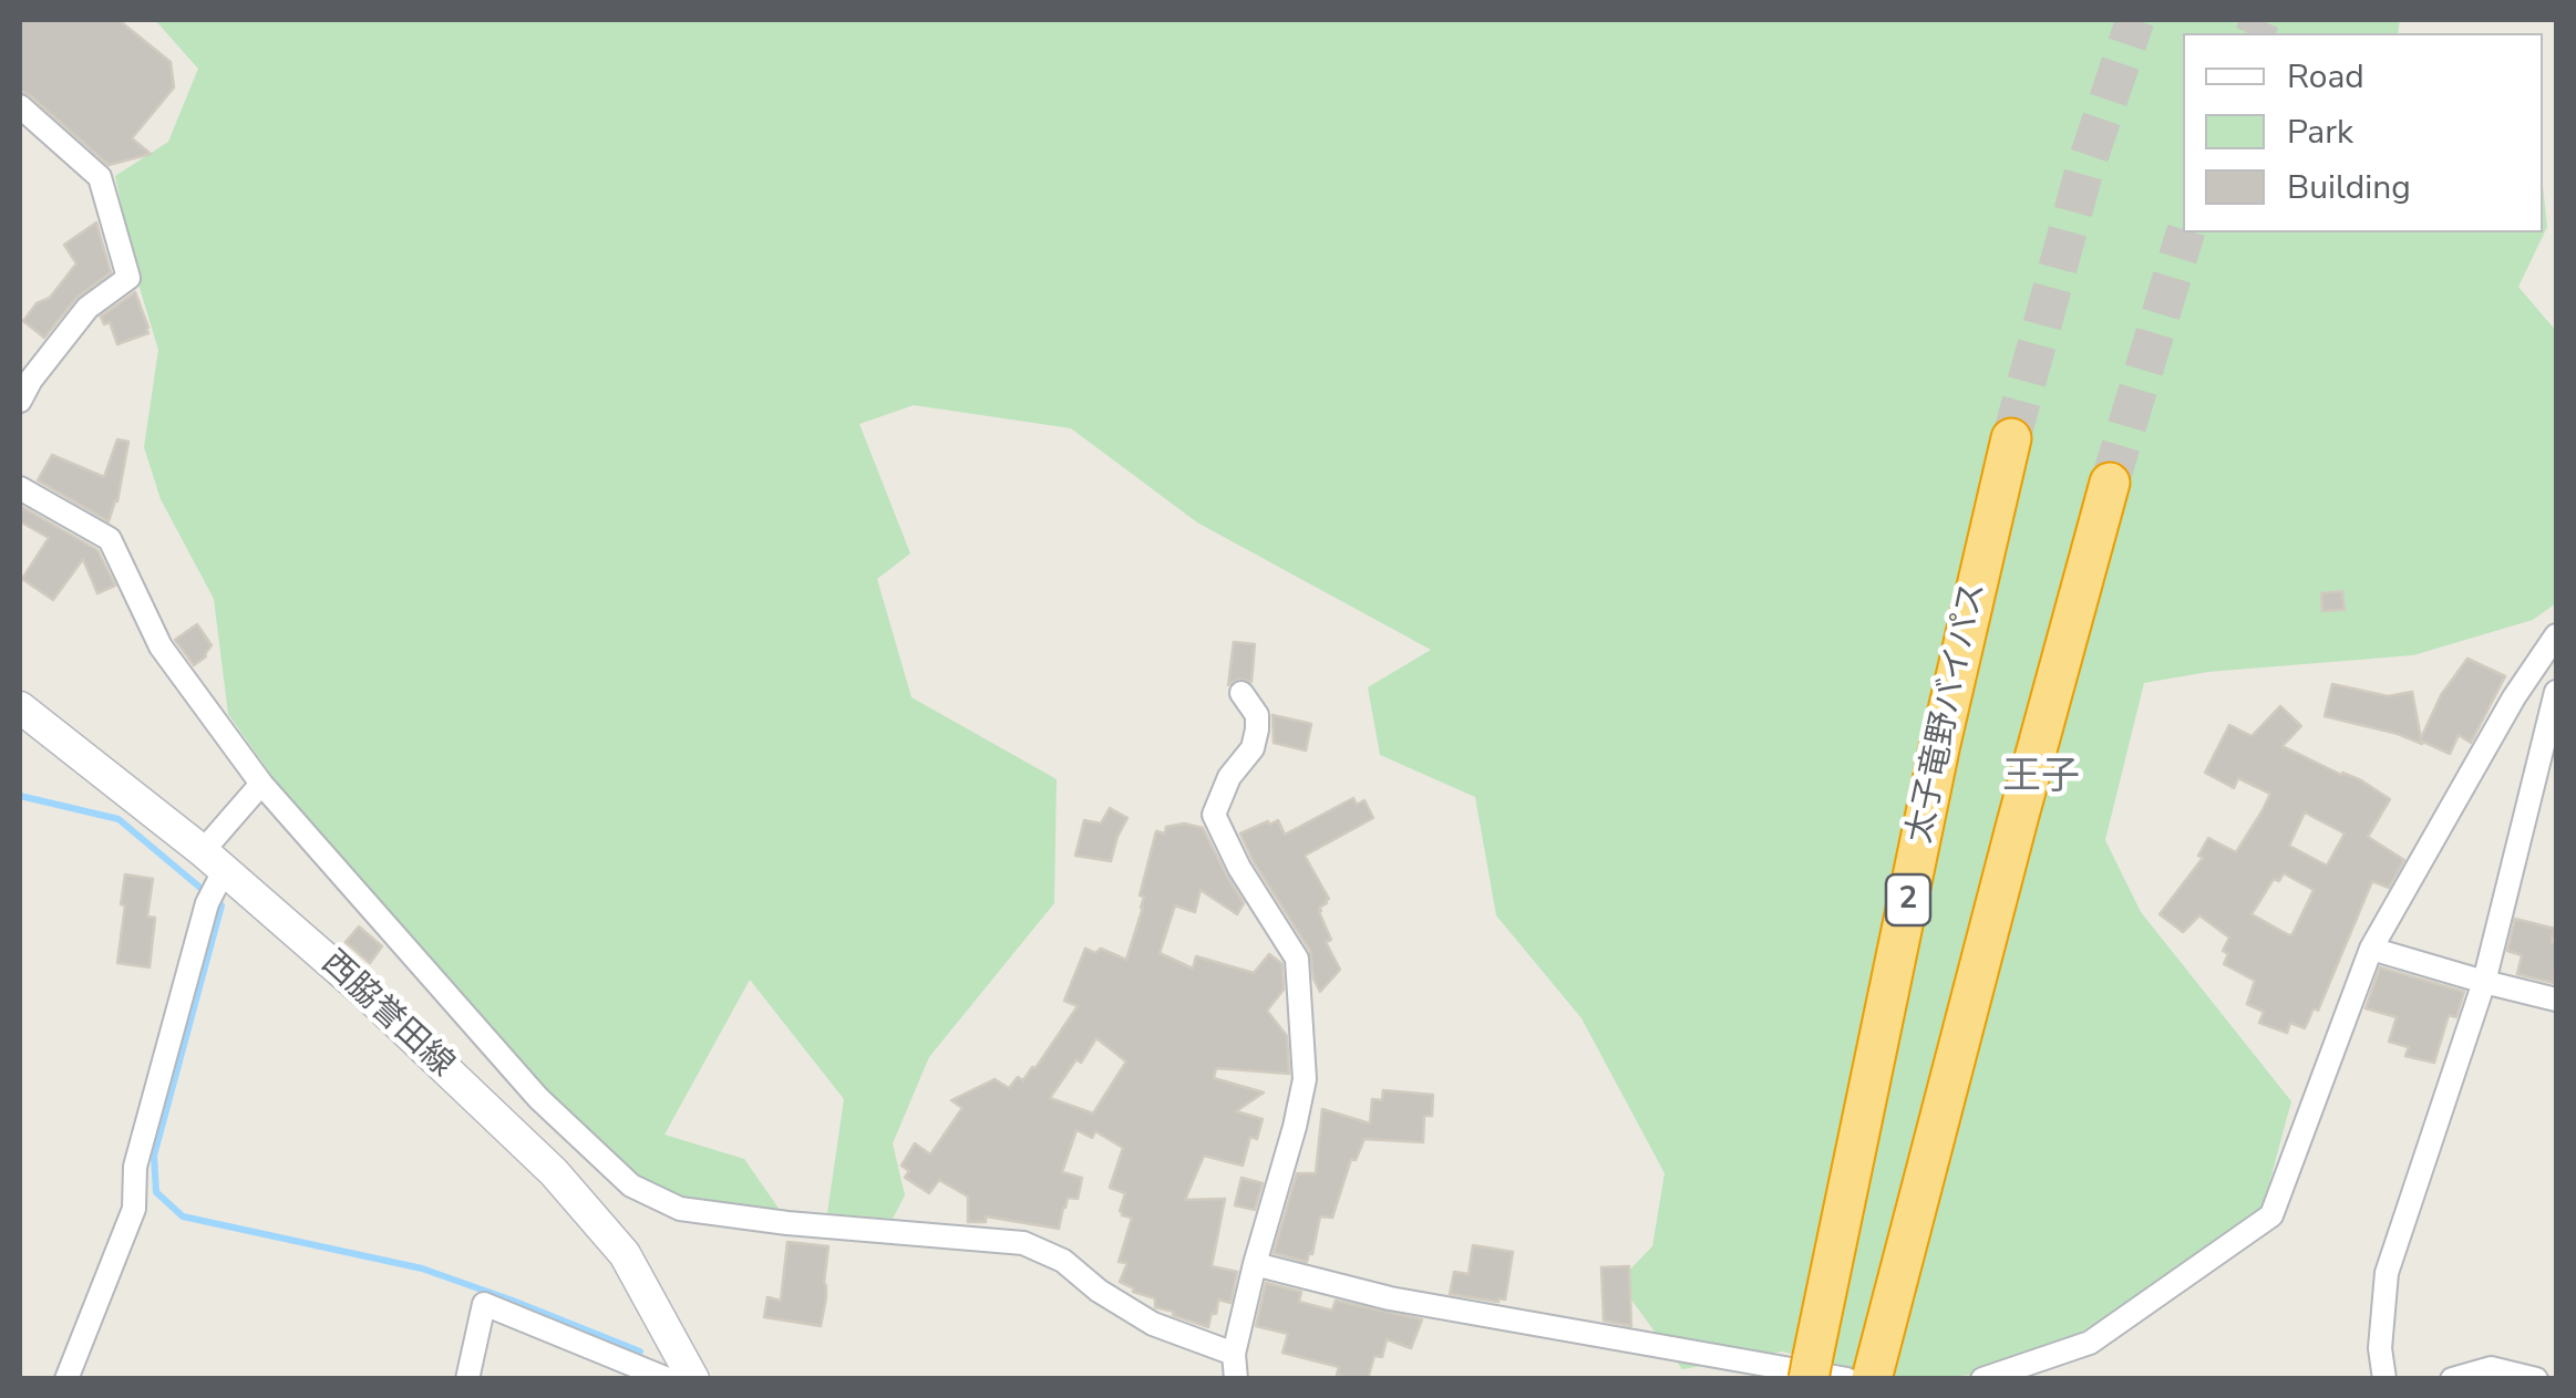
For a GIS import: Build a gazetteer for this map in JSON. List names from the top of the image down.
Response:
{
  "streets": {
    "highway": ["太子竜野バイパス", "2"],
    "main road": ["西脇誉田線"]
  },
  "districts": ["王子"],
  "legend": ["Road", "Park", "Building"]
}
